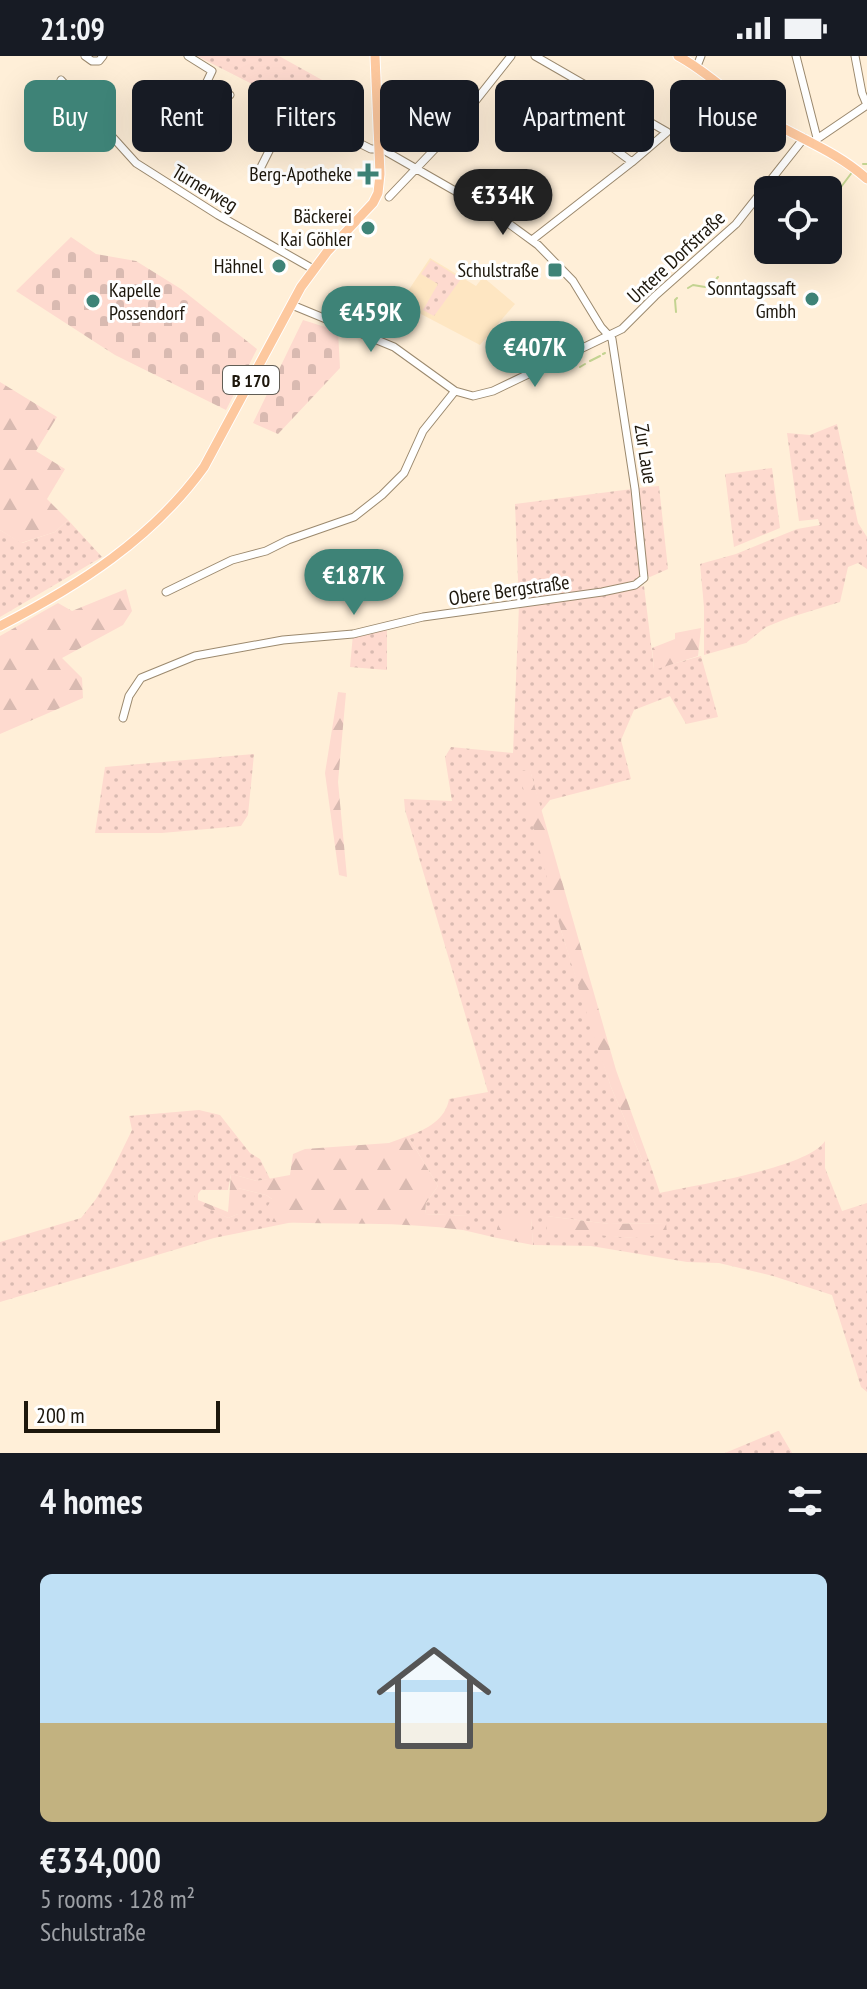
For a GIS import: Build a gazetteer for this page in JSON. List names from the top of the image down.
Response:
{
  "streets": {
    "main road": ["B 170"],
    "street": [
      "Turnerweg",
      "Untere Dorfstraße",
      "Zur Laue",
      "Obere Bergstraße"
    ]
  },
  "crossings": [
    ["Turnerweg", "B 170"],
    ["Untere Dorfstraße", "Zur Laue"],
    ["Zur Laue", "Obere Bergstraße"]
  ],
  "places": {
    "health": ["Berg-Apotheke"],
    "other": [
      "Bäckerei Kai Göhler",
      "Hähnel",
      "Sonntagssaft Gmbh",
      "Kapelle Possendorf"
    ],
    "transit": ["Schulstraße"]
  },
  "scale_bar": "200 m",
  "page": {
    "status": "21:09",
    "chip": [
      "Buy",
      "Rent",
      "Filters",
      "New",
      "Apartment",
      "House"
    ],
    "price": [
      "€334K",
      "€459K",
      "€407K",
      "€187K"
    ],
    "scale": "200 m",
    "heading": "4 homes",
    "list": [
      {
        "name": "€334,000",
        "note": "5 rooms · 128 m² · Schulstraße"
      }
    ]
  }
}
